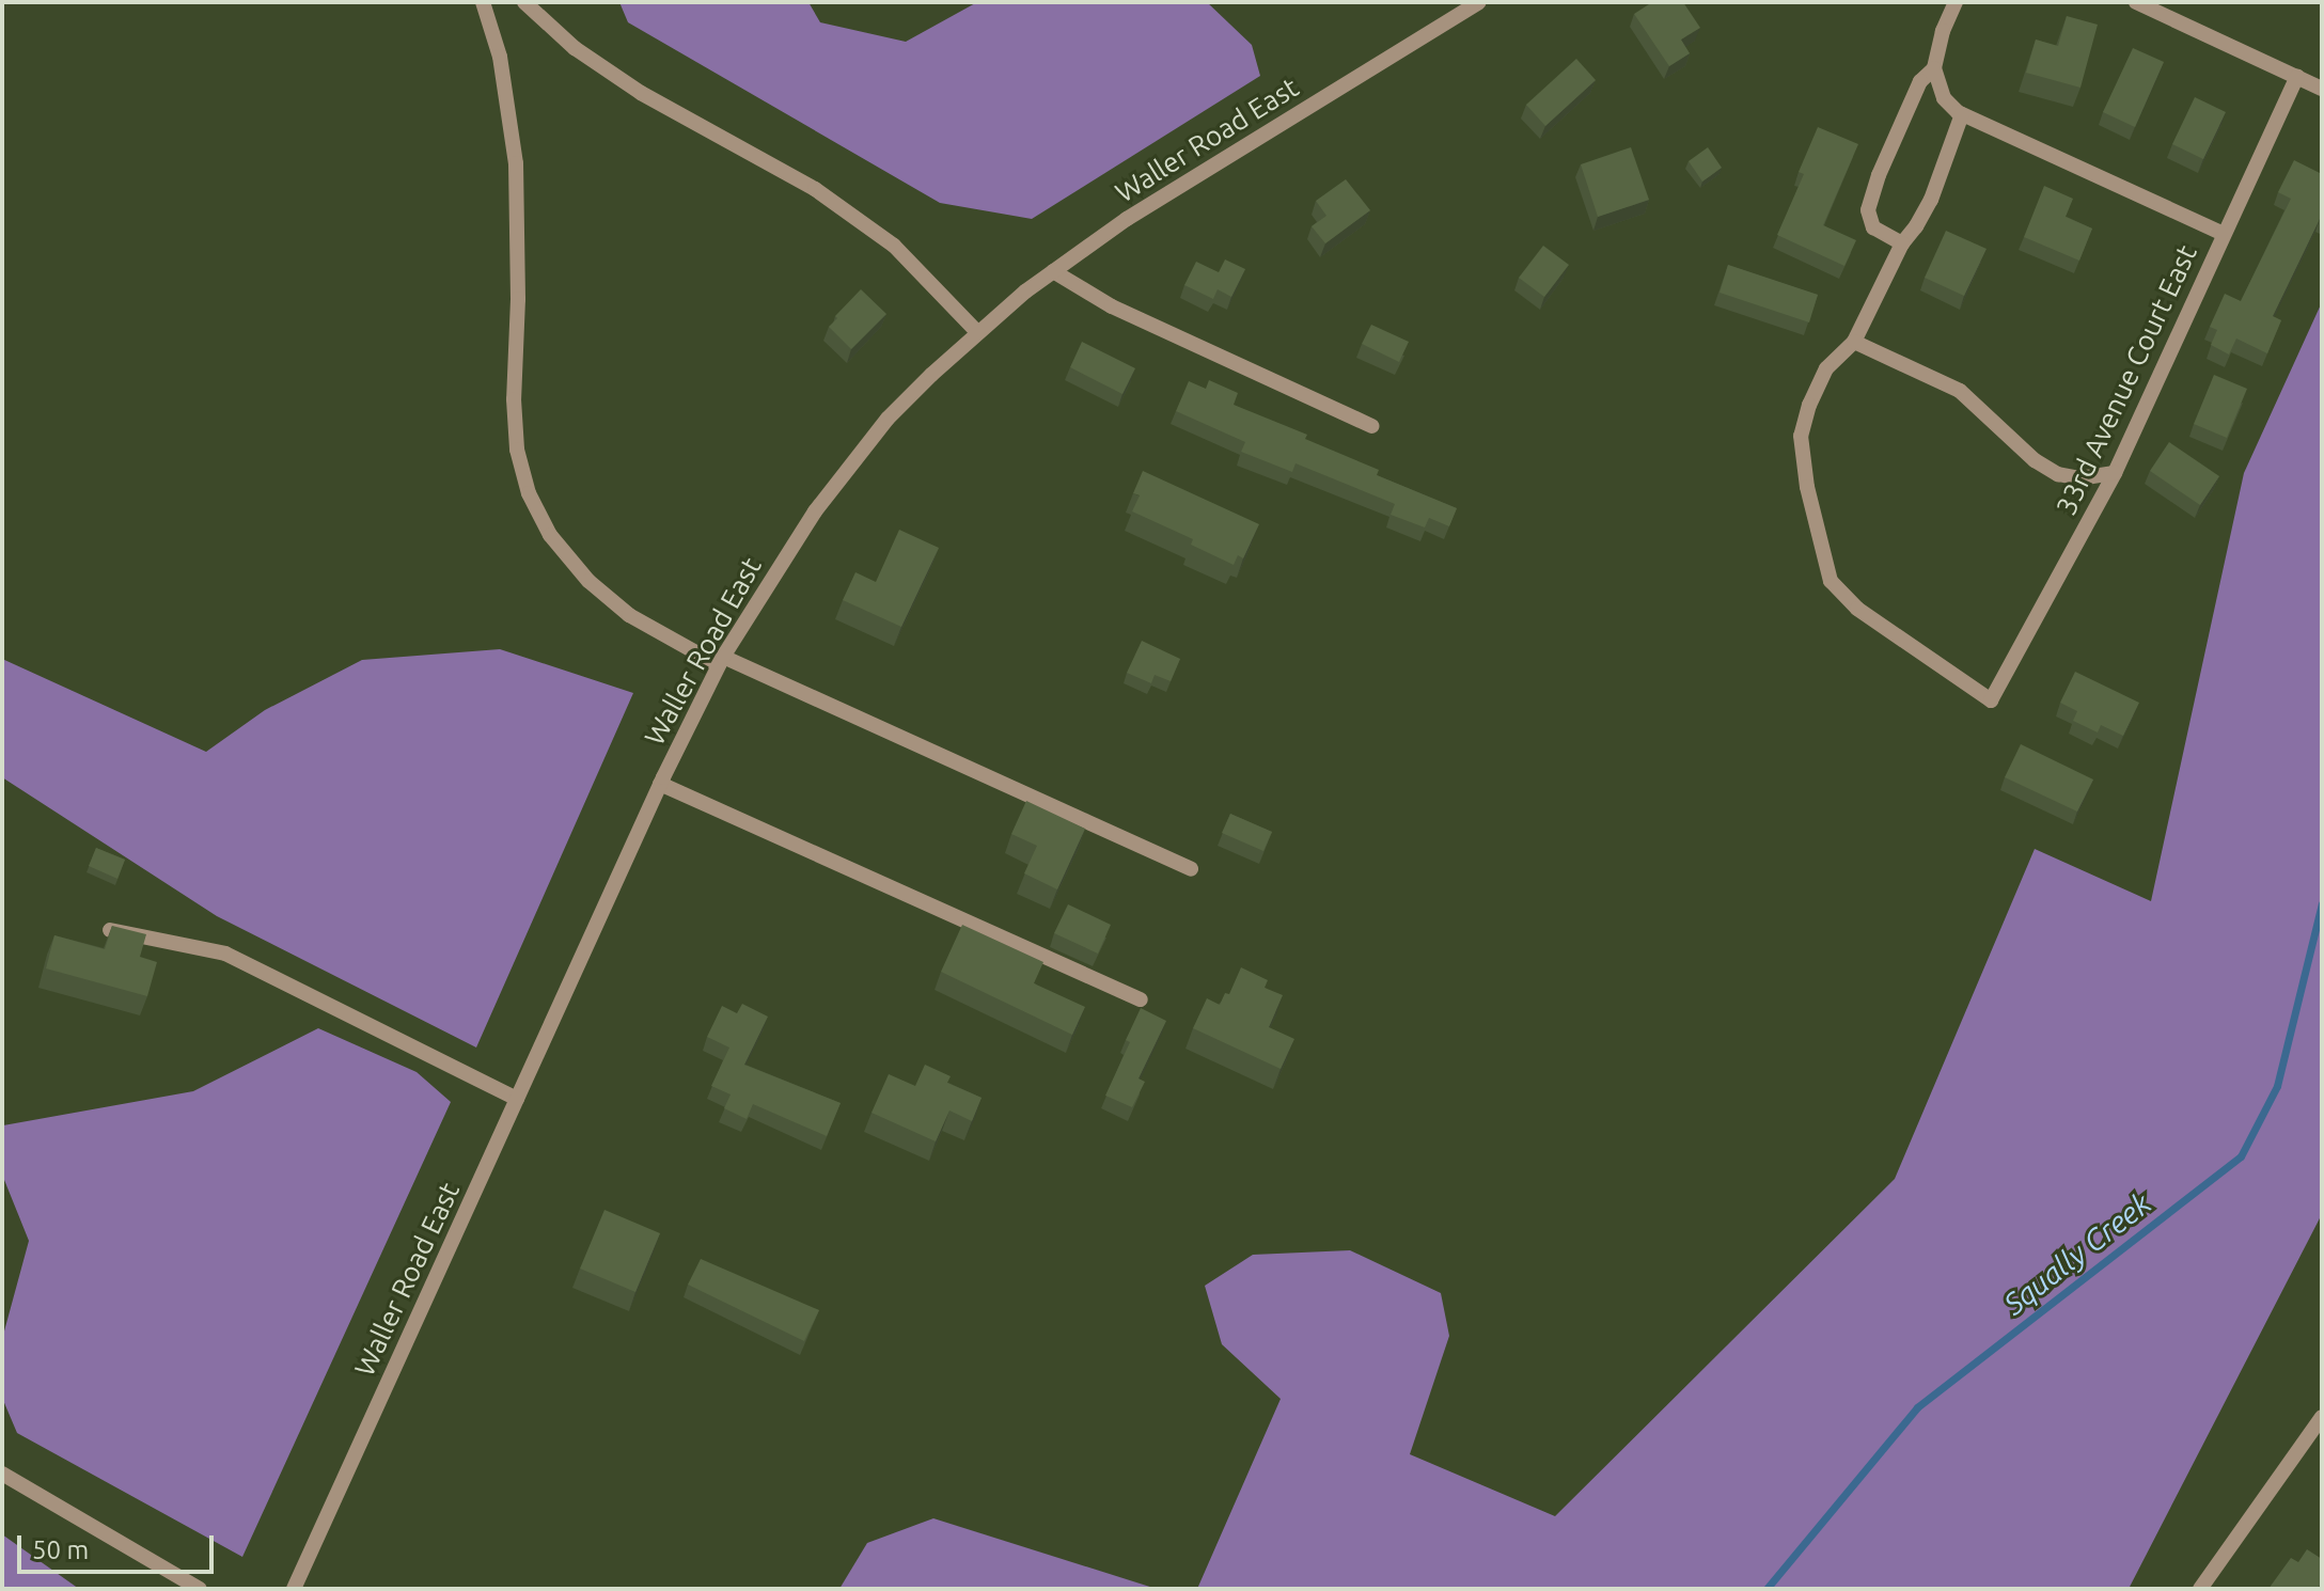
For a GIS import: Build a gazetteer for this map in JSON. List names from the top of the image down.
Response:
{
  "streets": {
    "street": ["Waller Road East", "33rd Avenue Court East"]
  },
  "water": ["Squally Creek"],
  "scale_bar": "50 m"
}
